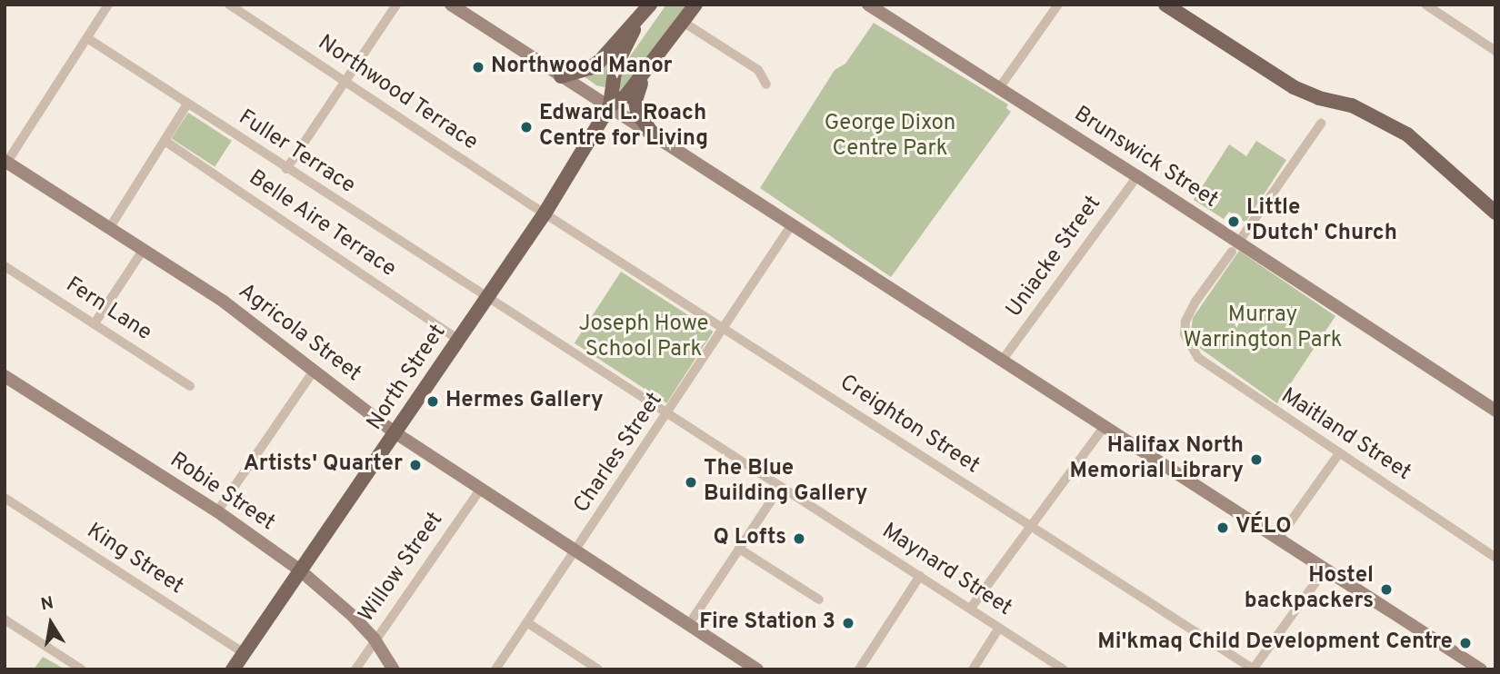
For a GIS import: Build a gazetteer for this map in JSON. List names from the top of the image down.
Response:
{
  "streets": {
    "main road": [
      "Brunswick Street",
      "Agricola Street",
      "North Street",
      "Robie Street"
    ],
    "street": [
      "Northwood Terrace",
      "Fuller Terrace",
      "Belle Aire Terrace",
      "Uniacke Street",
      "Fern Lane",
      "Creighton Street",
      "Maitland Street",
      "Charles Street",
      "King Street",
      "Willow Street",
      "Maynard Street"
    ]
  },
  "crossings": [
    ["Northwood Terrace", "North Street"],
    ["Northwood Terrace", "Creighton Street"],
    ["Fuller Terrace", "North Street"],
    ["Fuller Terrace", "Maynard Street"],
    ["Brunswick Street", "Uniacke Street"],
    ["Brunswick Street", "Maitland Street"],
    ["Belle Aire Terrace", "North Street"],
    ["Agricola Street", "North Street"],
    ["Agricola Street", "Charles Street"],
    ["Agricola Street", "Willow Street"],
    ["North Street", "Creighton Street"],
    ["North Street", "Robie Street"],
    ["North Street", "King Street"],
    ["North Street", "Maynard Street"],
    ["Creighton Street", "Charles Street"],
    ["Charles Street", "Maynard Street"],
    ["Robie Street", "Willow Street"]
  ],
  "parks": ["George Dixon Centre Park", "Murray Warrington Park", "Joseph Howe School Park"],
  "places": [
    "Northwood Manor",
    "Edward L. Roach Centre for Living",
    "Little 'Dutch' Church",
    "Hermes Gallery",
    "Halifax North Memorial Library",
    "Artists' Quarter",
    "The Blue Building Gallery",
    "VÉLO",
    "Q Lofts",
    "Hostel backpackers",
    "Fire Station 3",
    "Mi'kmaq Child Development Centre"
  ],
  "north": "top"
}
